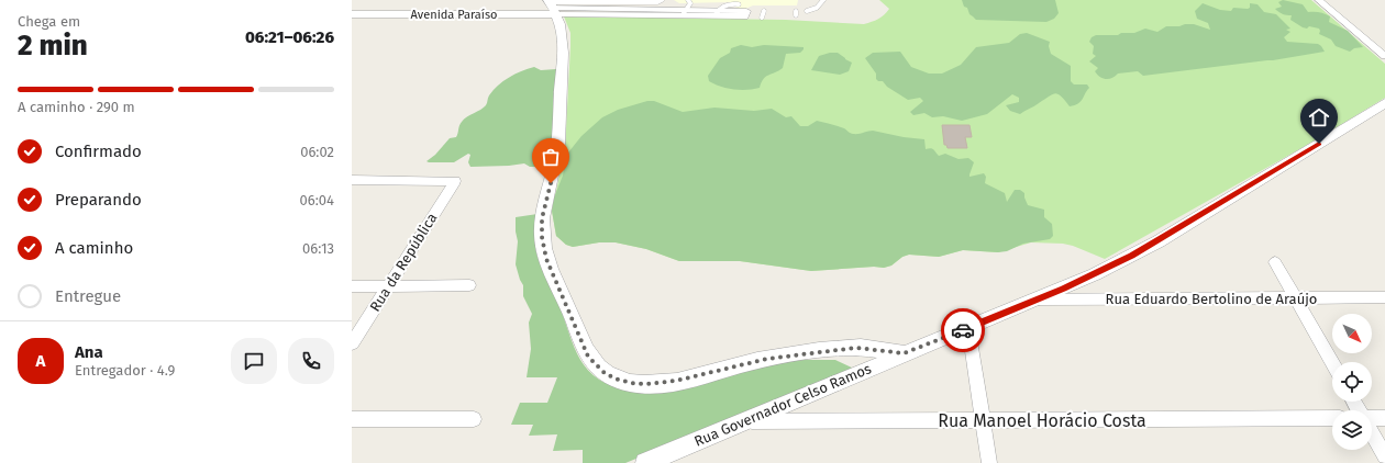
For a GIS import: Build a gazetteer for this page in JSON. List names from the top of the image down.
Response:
{
  "streets": {
    "street": [
      "Avenida Paraíso",
      "Rua da República",
      "Rua Eduardo Bertolino de Araújo",
      "Rua Governador Celso Ramos",
      "Rua Manoel Horácio Costa"
    ]
  },
  "crossings": [
    ["Rua Eduardo Bertolino de Araújo", "Rua Governador Celso Ramos"],
    ["Rua Governador Celso Ramos", "Rua Manoel Horácio Costa"]
  ],
  "north": "bottom right",
  "page": {
    "heading": ["2 min", "Chega em", "06:21–06:26"],
    "panel": ["Ana", "Entregador · 4.9"],
    "bar": "A caminho · 290 m",
    "list": [
      ["Confirmado", "06:02"],
      ["Preparando", "06:04"],
      ["A caminho", "06:13"],
      "Entregue"
    ],
    "round": "A"
  }
}
